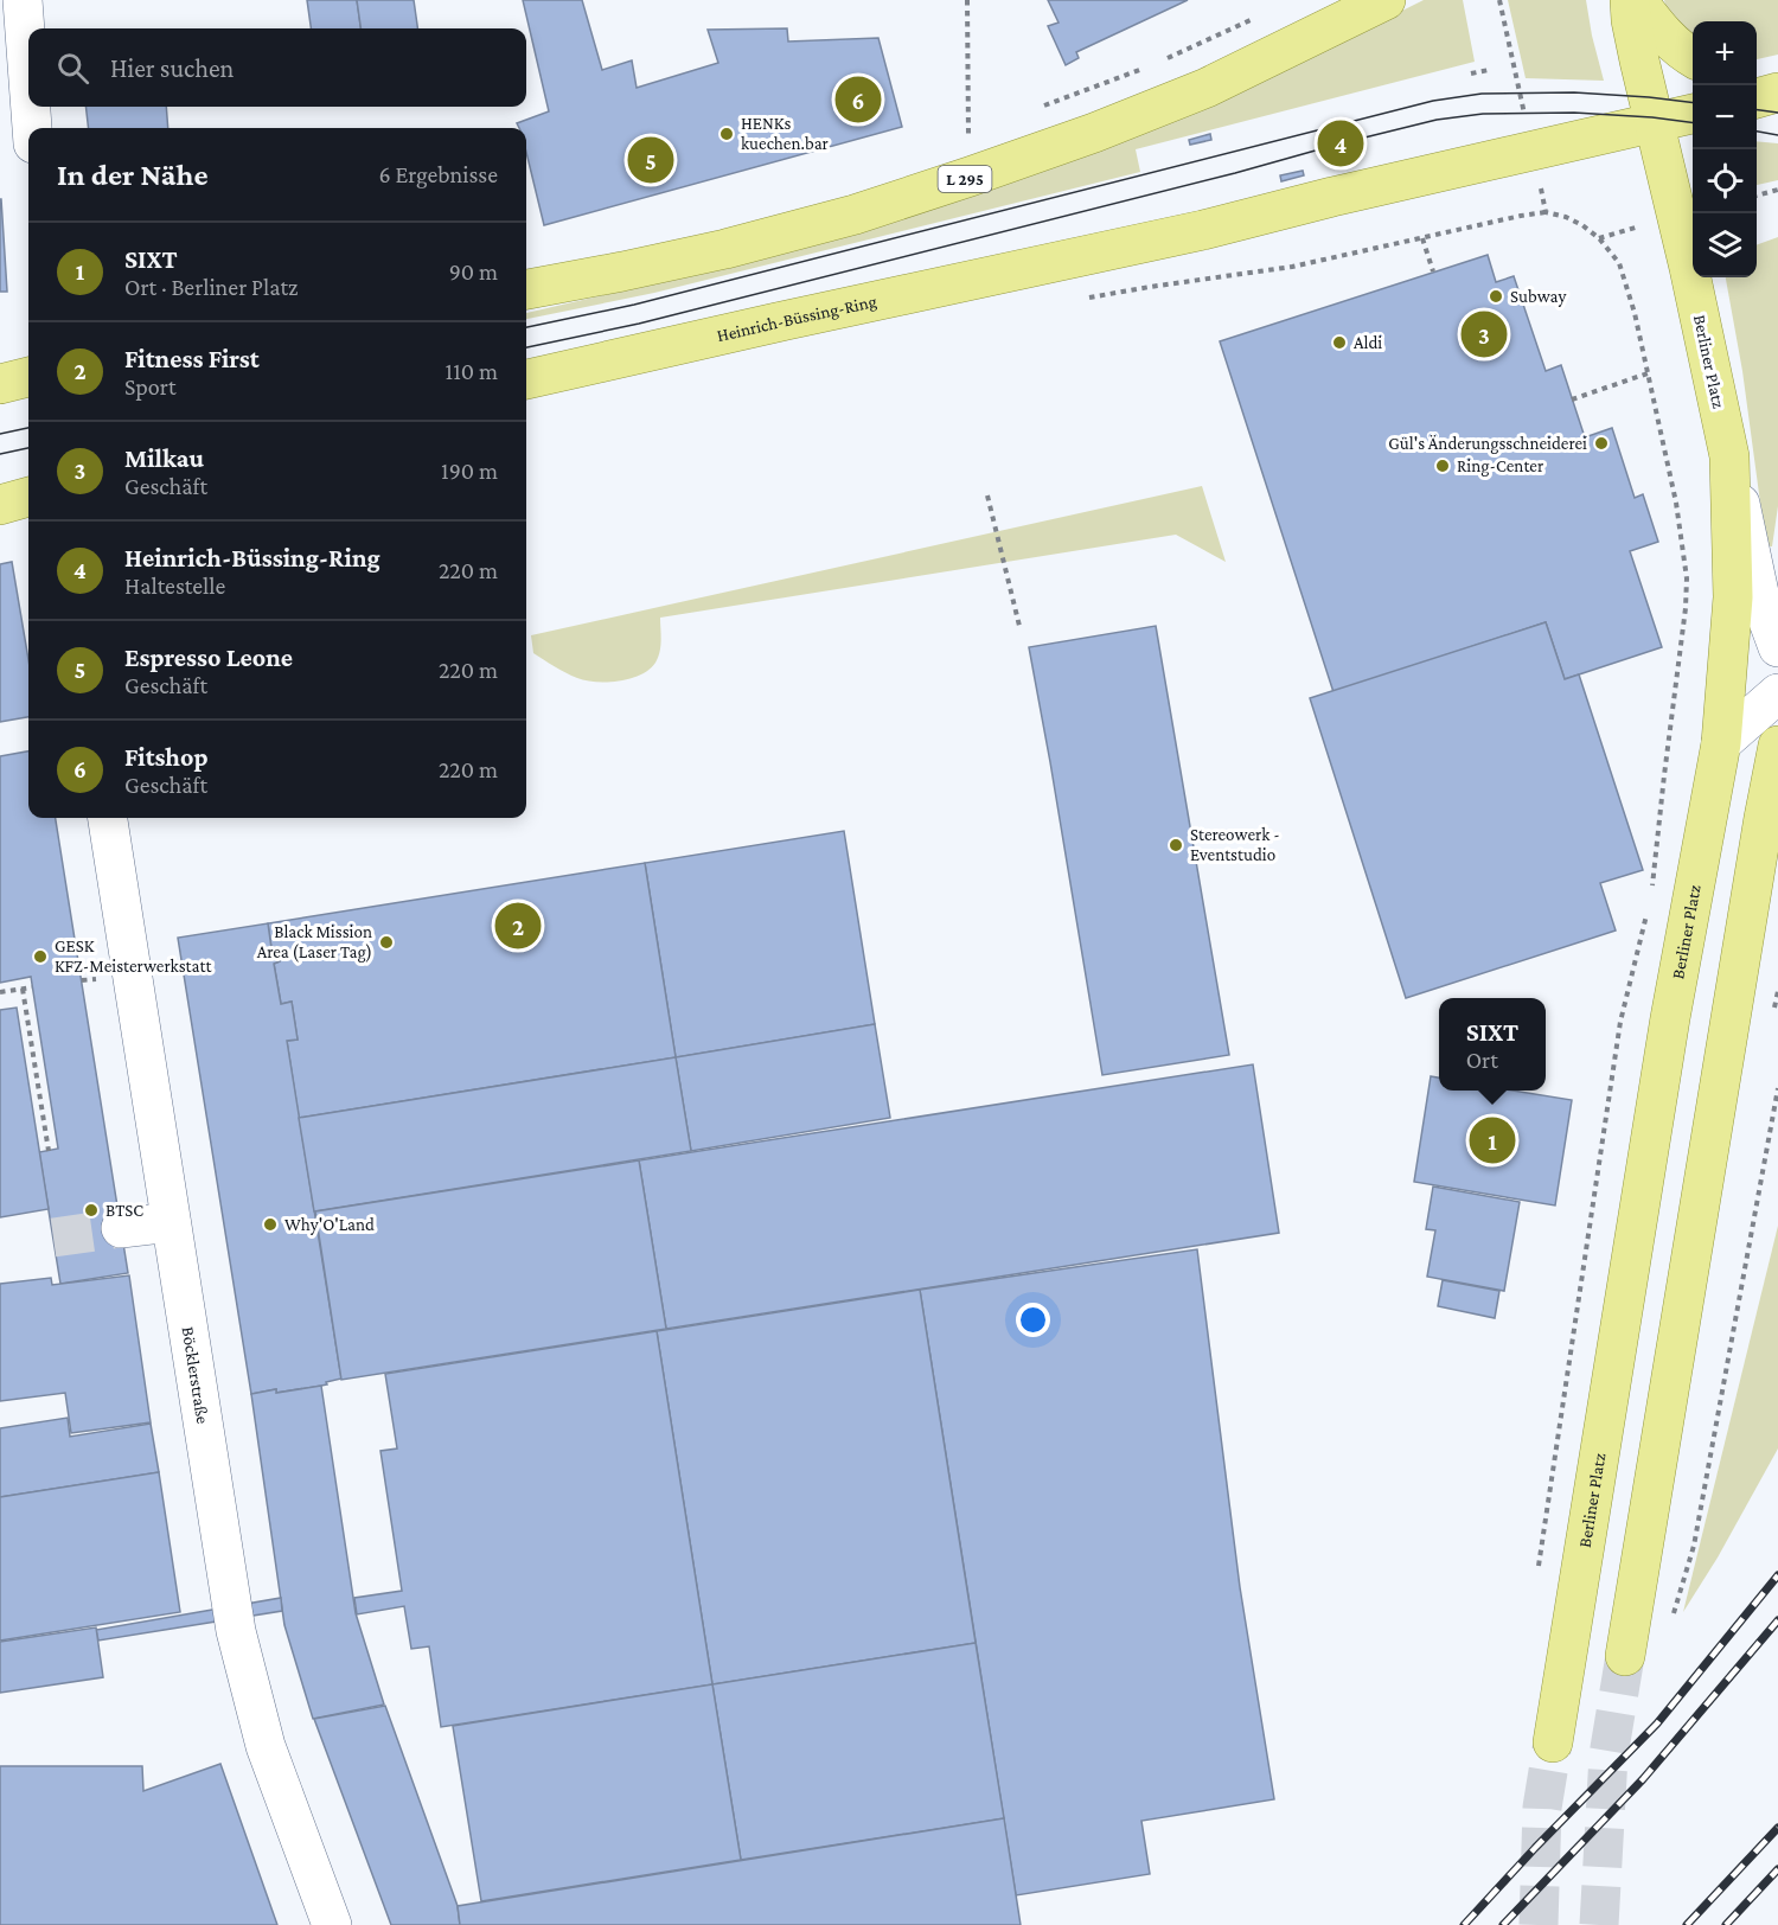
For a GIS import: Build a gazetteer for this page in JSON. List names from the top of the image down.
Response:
{
  "streets": {
    "main road": ["L 295", "Heinrich-Büssing-Ring", "Berliner Platz"],
    "street": ["Böcklerstraße"]
  },
  "crossings": [
    ["Heinrich-Büssing-Ring", "Berliner Platz"]
  ],
  "places": [
    "HENKs kuechen.bar",
    "Subway",
    "Aldi",
    "Gül's Änderungsschneiderei",
    "Ring-Center",
    "Stereowerk - Eventstudio",
    "Black Mission Area (Laser Tag)",
    "GESK KFZ-Meisterwerkstatt",
    "BTSC",
    "Why'O'Land"
  ],
  "page": {
    "map_buttons": ["+", "−"],
    "search": "Hier suchen",
    "pins": [
      "6",
      "4",
      "5",
      "3",
      "2",
      "1"
    ],
    "heading": ["In der Nähe", "6 Ergebnisse"],
    "list": [
      {
        "mark": "1",
        "name": "SIXT",
        "note": "Ort · Berliner Platz",
        "value": "90 m"
      },
      {
        "mark": "2",
        "name": "Fitness First",
        "note": "Sport",
        "value": "110 m"
      },
      {
        "mark": "3",
        "name": "Milkau",
        "note": "Geschäft",
        "value": "190 m"
      },
      {
        "mark": "4",
        "name": "Heinrich-Büssing-Ring",
        "note": "Haltestelle",
        "value": "220 m"
      },
      {
        "mark": "5",
        "name": "Espresso Leone",
        "note": "Geschäft",
        "value": "220 m"
      },
      {
        "mark": "6",
        "name": "Fitshop",
        "note": "Geschäft",
        "value": "220 m"
      }
    ],
    "popup": ["SIXT", "Ort"]
  }
}
